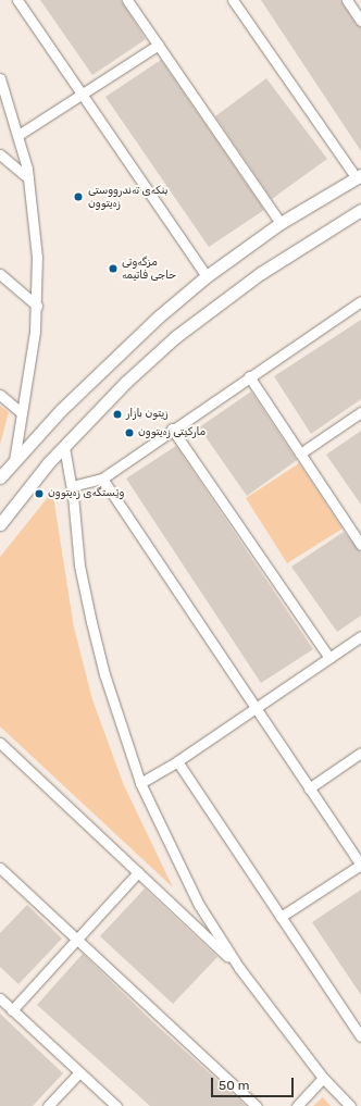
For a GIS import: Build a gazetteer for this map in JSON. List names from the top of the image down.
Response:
{
  "places": [
    "بنکەی تەندرووستی زەیتوون",
    "مزگەوتی حاجی فاتیمە",
    "زيتون بازار",
    "مارکێتی زەیتوون",
    "وێستگەی زەیتوون"
  ],
  "scale_bar": "50 m"
}
